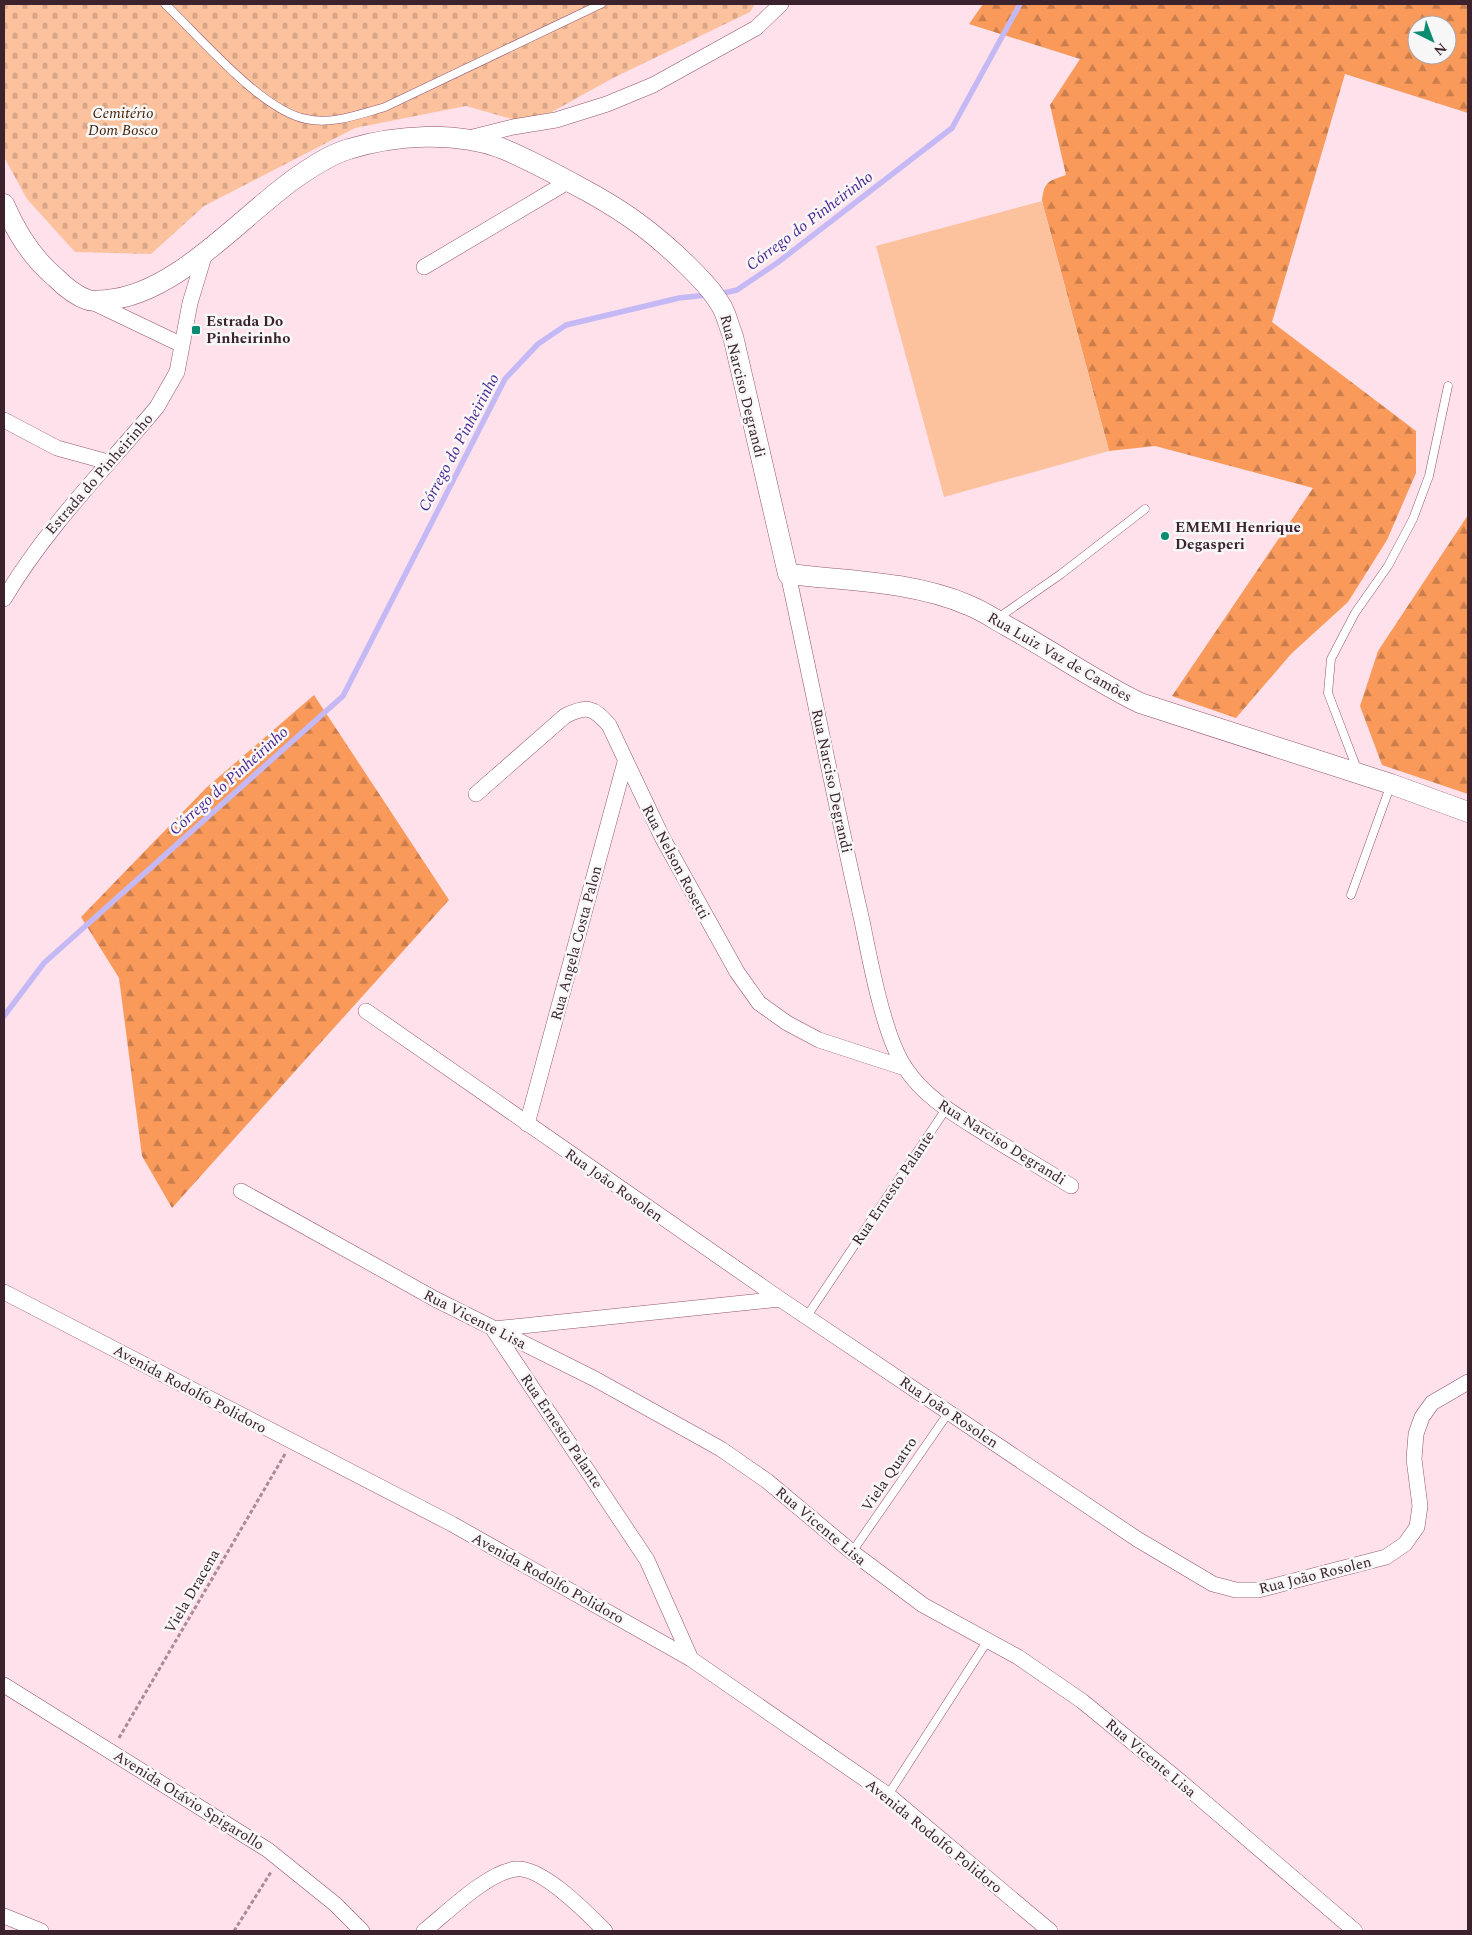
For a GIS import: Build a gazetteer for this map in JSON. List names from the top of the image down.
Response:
{
  "streets": {
    "main road": ["Rua Narciso Degrandi", "Rua Luiz Vaz de Camões"],
    "street": [
      "Estrada do Pinheirinho",
      "Rua Nelson Rosetti",
      "Rua Angela Costa Palon",
      "Rua João Rosolen",
      "Rua Ernesto Palante",
      "Rua Vicente Lisa",
      "Avenida Rodolfo Polidoro",
      "Avenida Otávio Spigarollo"
    ],
    "lane": ["Viela Quatro"],
    "path": ["Viela Dracena"]
  },
  "crossings": [
    ["Rua Narciso Degrandi", "Rua Luiz Vaz de Camões"],
    ["Rua Narciso Degrandi", "Rua Nelson Rosetti"],
    ["Rua Narciso Degrandi", "Rua Ernesto Palante"],
    ["Rua Nelson Rosetti", "Rua Angela Costa Palon"],
    ["Rua Angela Costa Palon", "Rua João Rosolen"],
    ["Rua João Rosolen", "Rua Ernesto Palante"],
    ["Rua João Rosolen", "Viela Quatro"],
    ["Rua Ernesto Palante", "Rua Vicente Lisa"],
    ["Rua Ernesto Palante", "Avenida Rodolfo Polidoro"],
    ["Rua Vicente Lisa", "Viela Quatro"],
    ["Avenida Rodolfo Polidoro", "Viela Dracena"],
    ["Viela Dracena", "Avenida Otávio Spigarollo"]
  ],
  "water": ["Córrego do Pinheirinho"],
  "parks": ["Cemitério Dom Bosco"],
  "places": {
    "transit": ["Estrada Do Pinheirinho"],
    "other": ["EMEMI Henrique Degasperi"]
  },
  "north": "bottom right"
}
